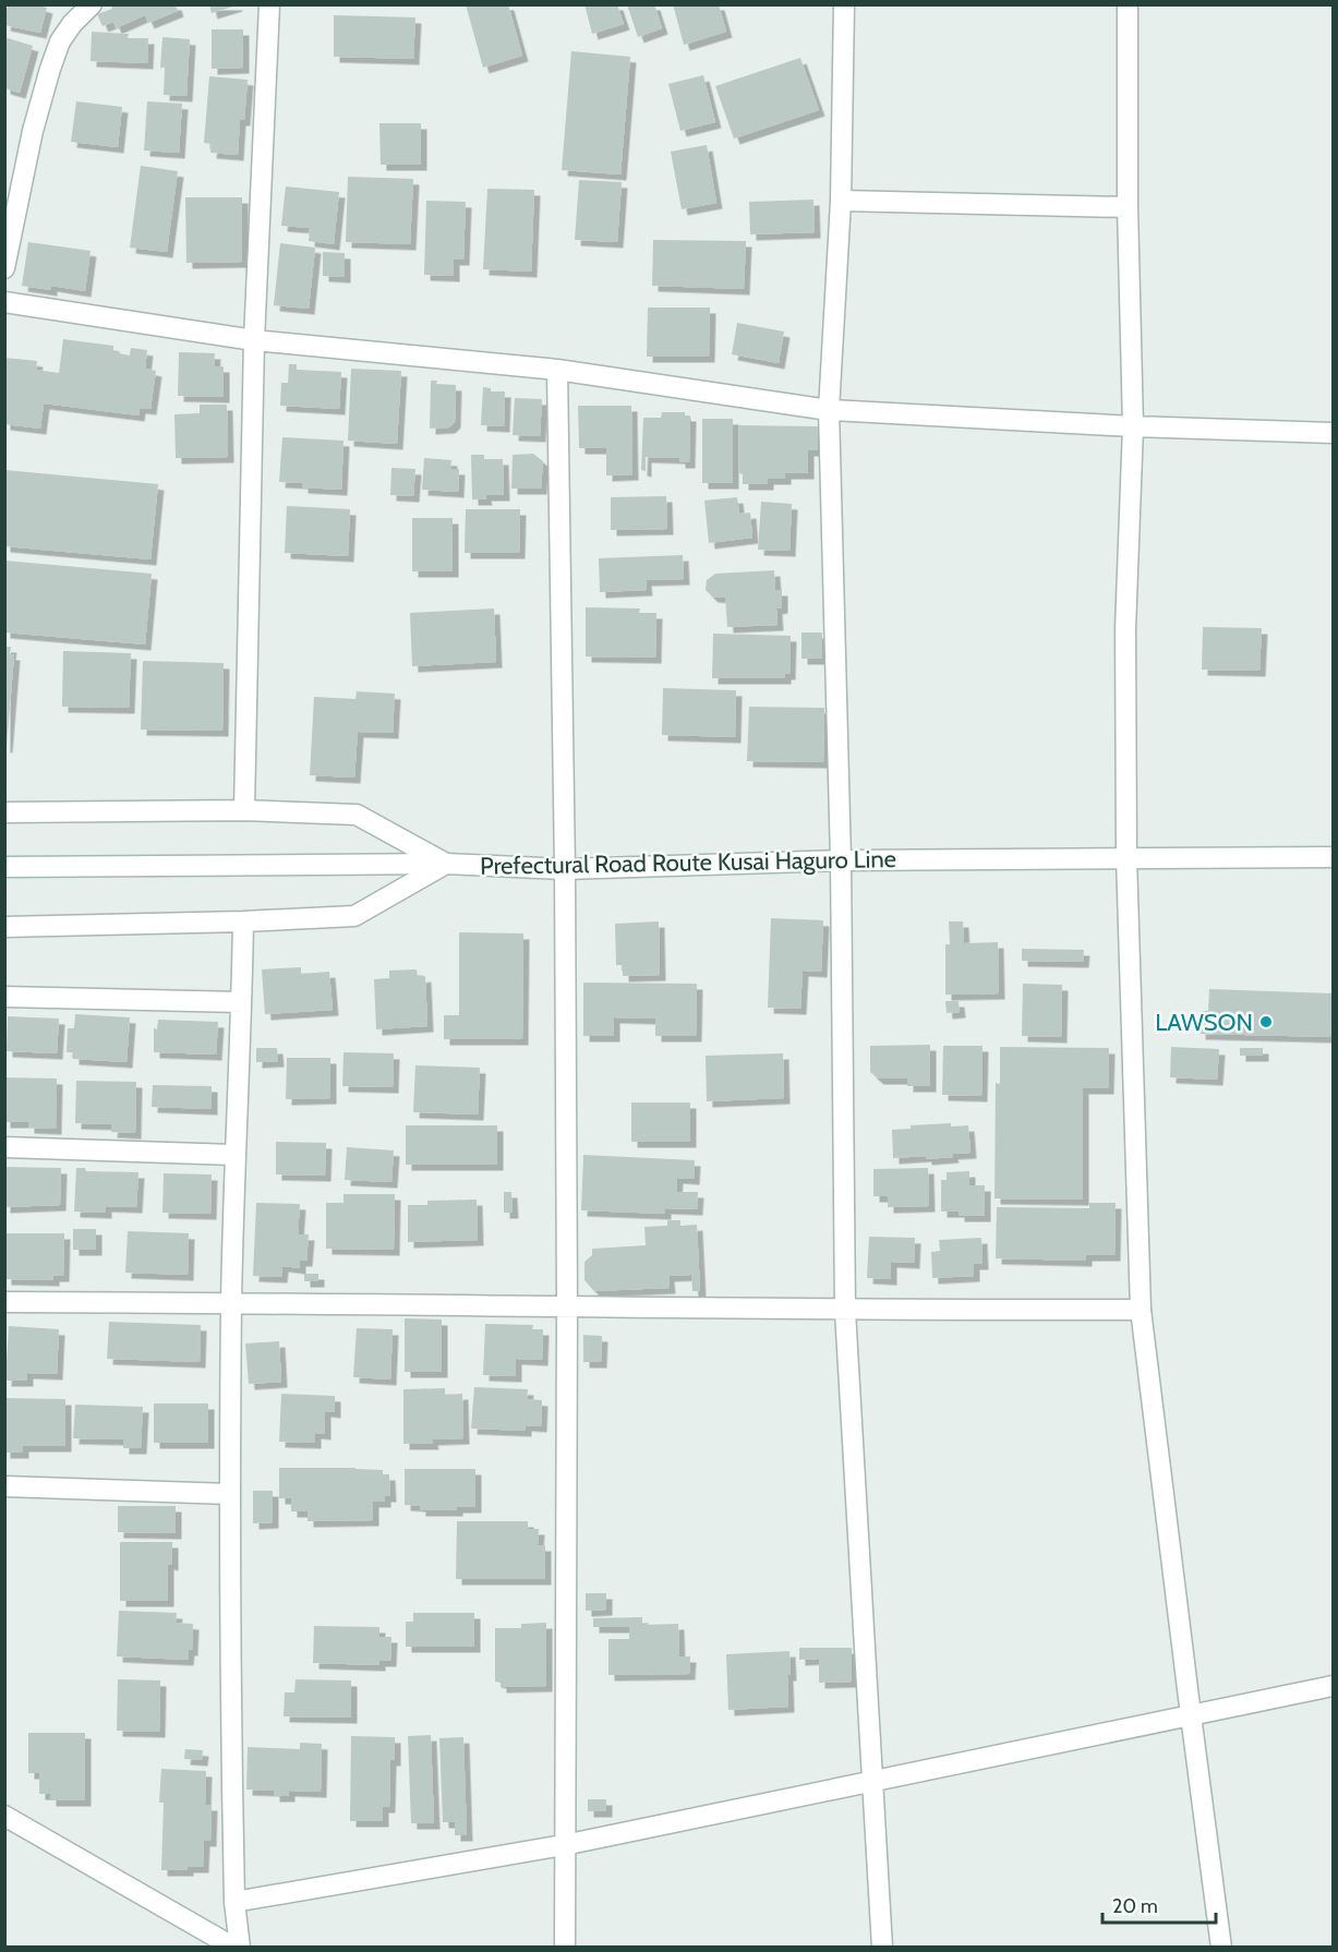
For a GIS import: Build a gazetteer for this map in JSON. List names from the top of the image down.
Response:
{
  "streets": {
    "street": ["Prefectural Road Route Kusai Haguro Line"]
  },
  "places": ["LAWSON"],
  "scale_bar": "20 m"
}
